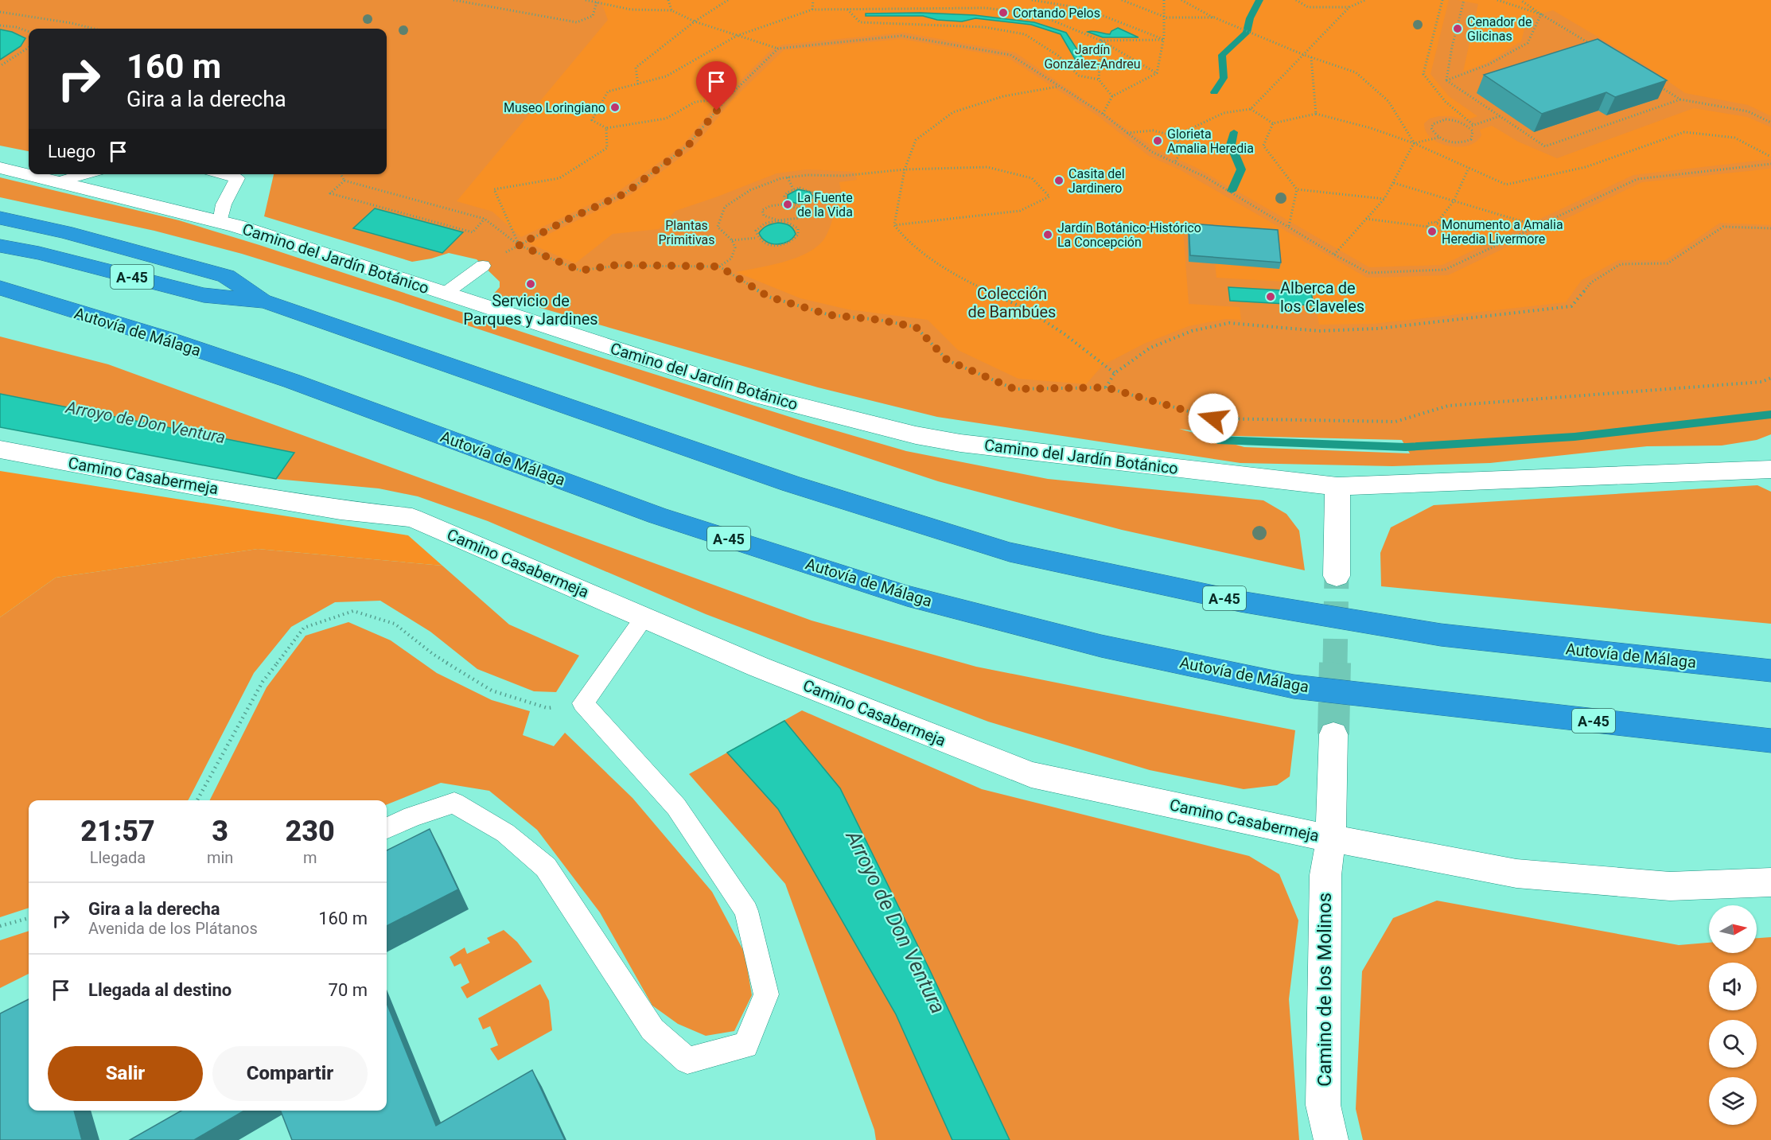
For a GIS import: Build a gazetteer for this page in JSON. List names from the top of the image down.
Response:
{
  "streets": {
    "highway": ["A-45", "Autovía de Málaga"],
    "street": ["Camino del Jardín Botánico", "Camino Casabermeja", "Camino de los Molinos"]
  },
  "crossings": [
    ["Camino Casabermeja", "Camino de los Molinos"]
  ],
  "water": ["Arroyo de Don Ventura"],
  "parks": ["Jardín González-Andreu", "Plantas Primitivas", "Colección de Bambúes"],
  "places": [
    "Cortando Pelos",
    "Cenador de Glicinas",
    "Museo Loringiano",
    "Glorieta Amalia Heredia",
    "Casita del Jardinero",
    "La Fuente de la Vida",
    "Monumento a Amalia Heredia Livermore",
    "Jardín Botánico-Histórico La Concepción",
    "Servicio de Parques y Jardines",
    "Alberca de los Claveles"
  ],
  "north": "right",
  "page": {
    "turn": ["160 m", "Gira a la derecha"],
    "then": "Luego",
    "eta": [
      "21:57",
      "Llegada",
      "3",
      "min",
      "230",
      "m"
    ],
    "list": [
      {
        "name": "Gira a la derecha",
        "note": "Avenida de los Plátanos",
        "value": "160 m"
      },
      {
        "name": "Llegada al destino",
        "value": "70 m"
      }
    ],
    "buttons": ["Salir", "Compartir"]
  }
}
